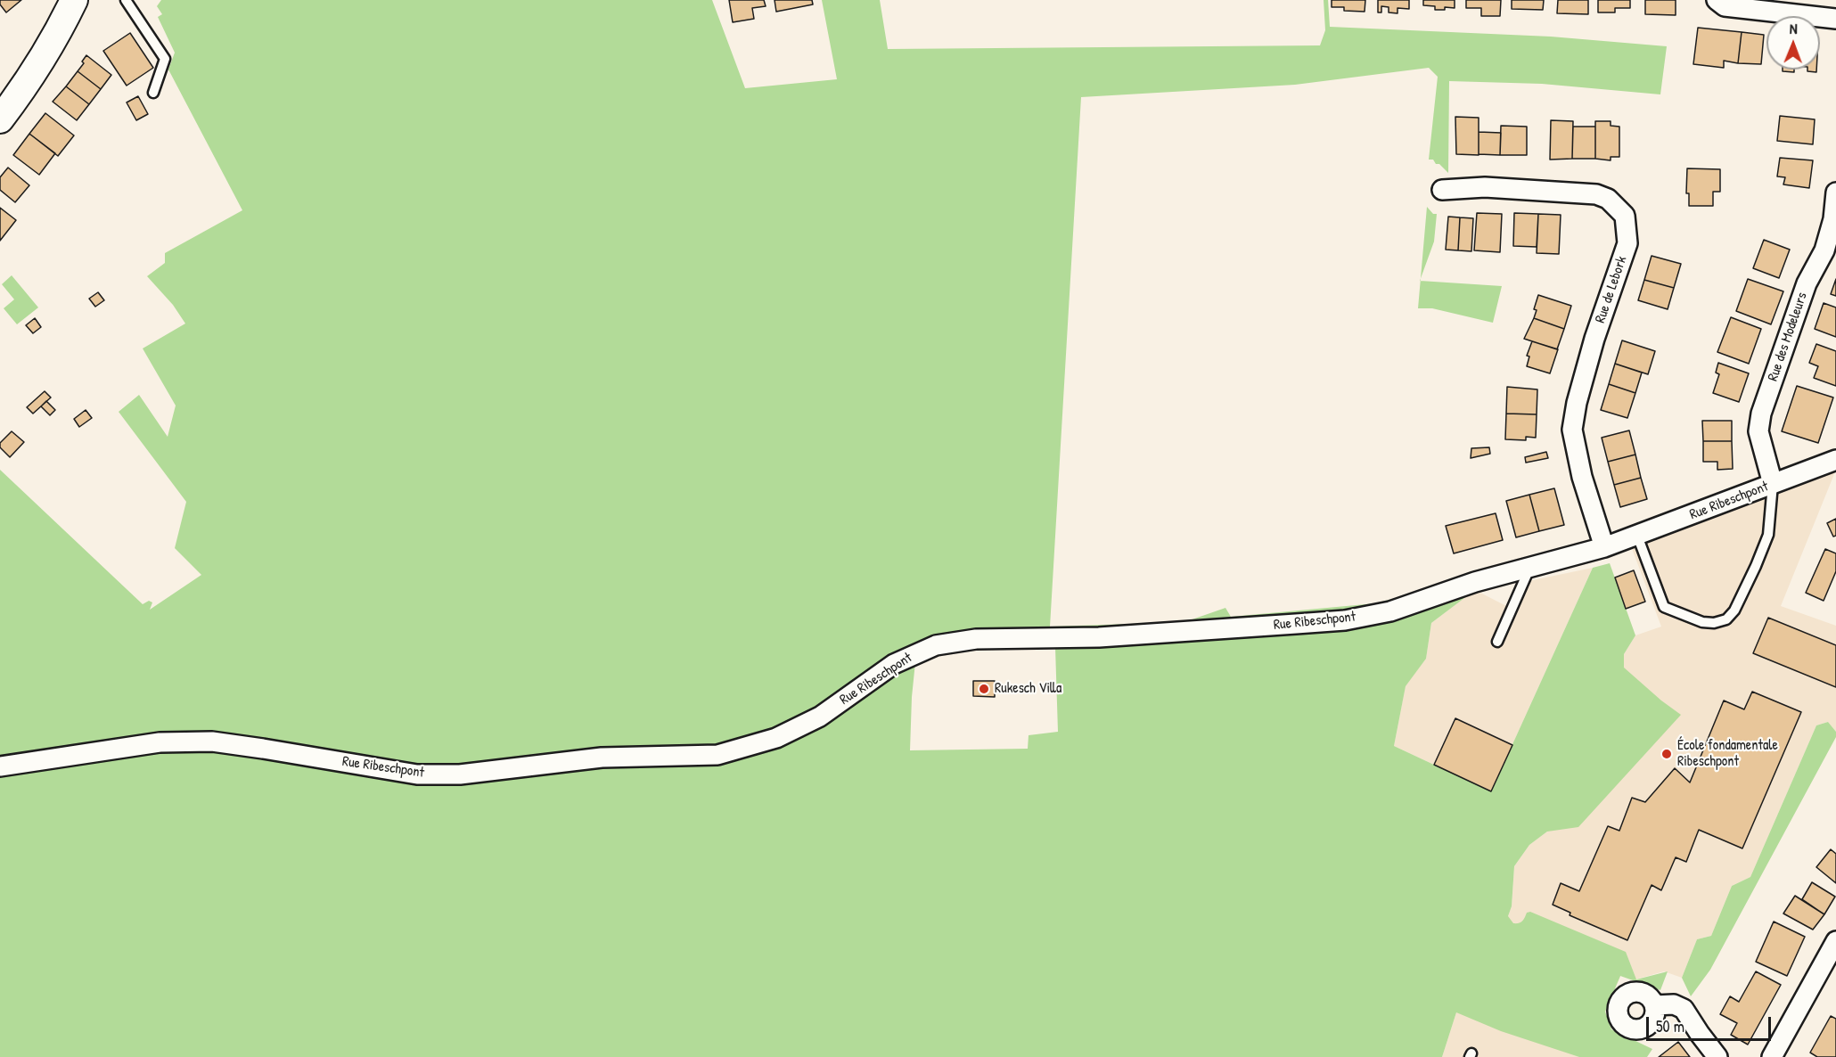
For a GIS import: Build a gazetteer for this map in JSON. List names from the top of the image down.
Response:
{
  "streets": {
    "street": ["Rue de Lebork", "Rue des Modeleurs", "Rue Ribeschpont"]
  },
  "crossings": [
    ["Rue de Lebork", "Rue Ribeschpont"],
    ["Rue des Modeleurs", "Rue Ribeschpont"]
  ],
  "places": ["Rukesch Villa", "École fondamentale Ribeschpont"],
  "scale_bar": "50 m",
  "north": "top"
}
